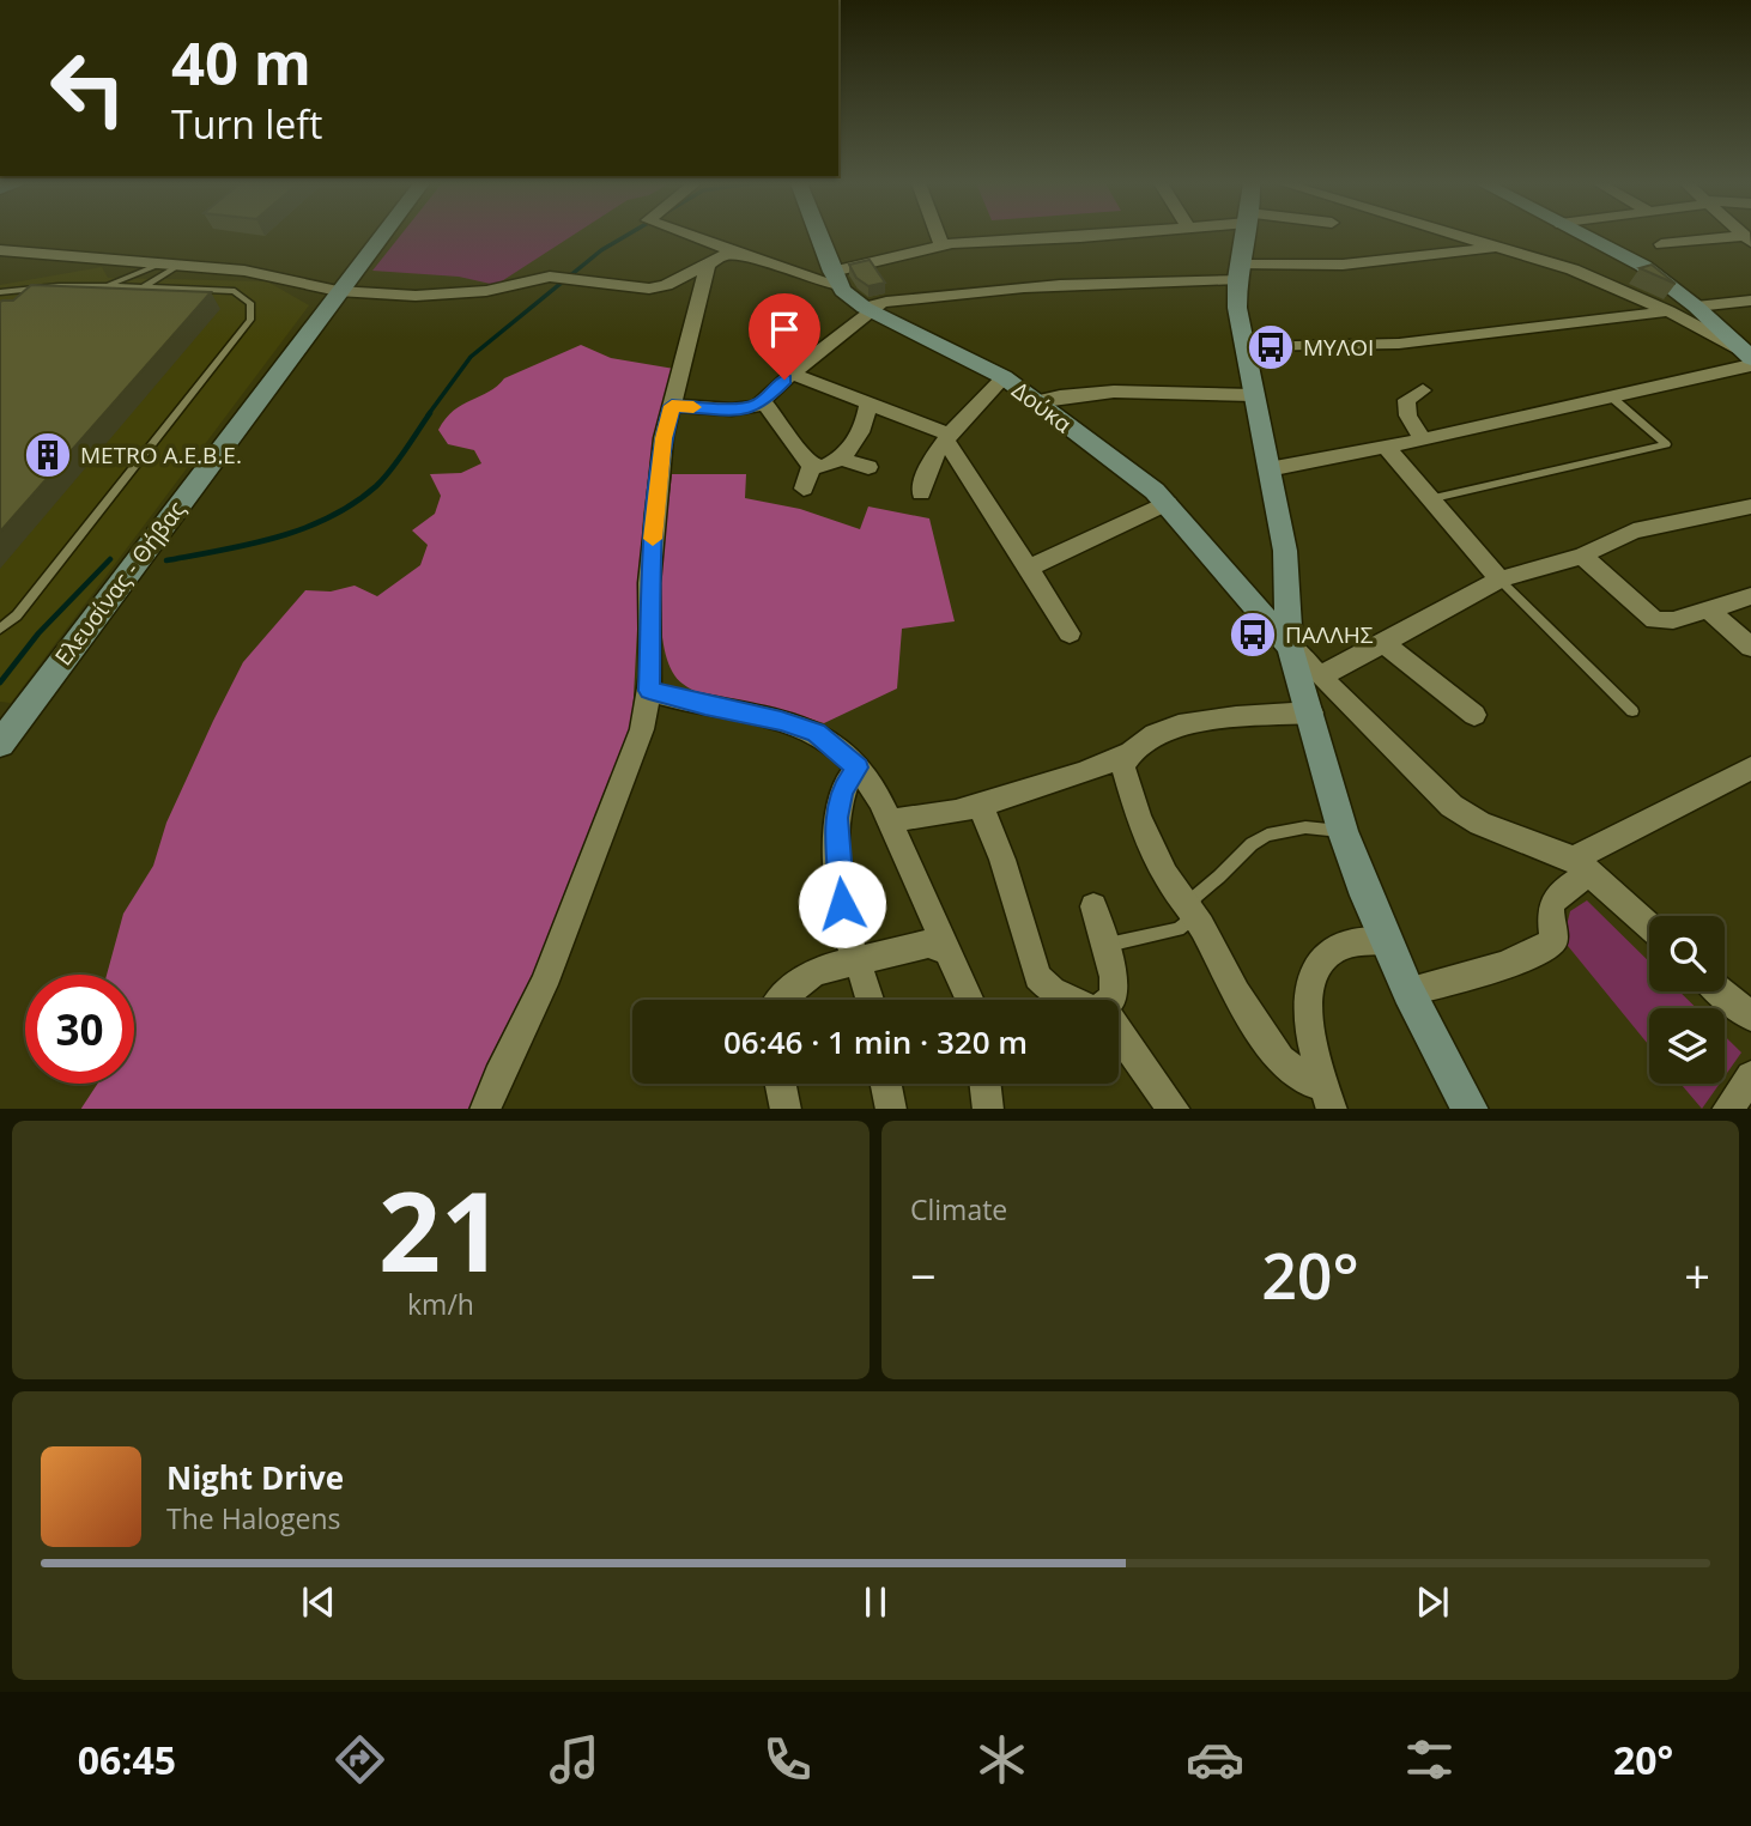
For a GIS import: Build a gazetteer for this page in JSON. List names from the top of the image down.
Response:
{
  "streets": {
    "main road": ["Δούκα", "Ελευσίνας - Θήβας"]
  },
  "places": {
    "bus stop": ["ΜΥΛΟΙ", "ΠΑΛΛΗΣ"],
    "building": ["METRO Α.Ε.Β.Ε."]
  },
  "page": {
    "turn": ["40 m", "Turn left"],
    "limit": "30",
    "trip": "06:46 · 1 min · 320 m",
    "tile": [
      ["21", "km/h"],
      "Climate"
    ],
    "heat": ["−", "20°", "+"],
    "song": ["Night Drive", "The Halogens"],
    "tabs": ["06:45", "20°"]
  }
}
